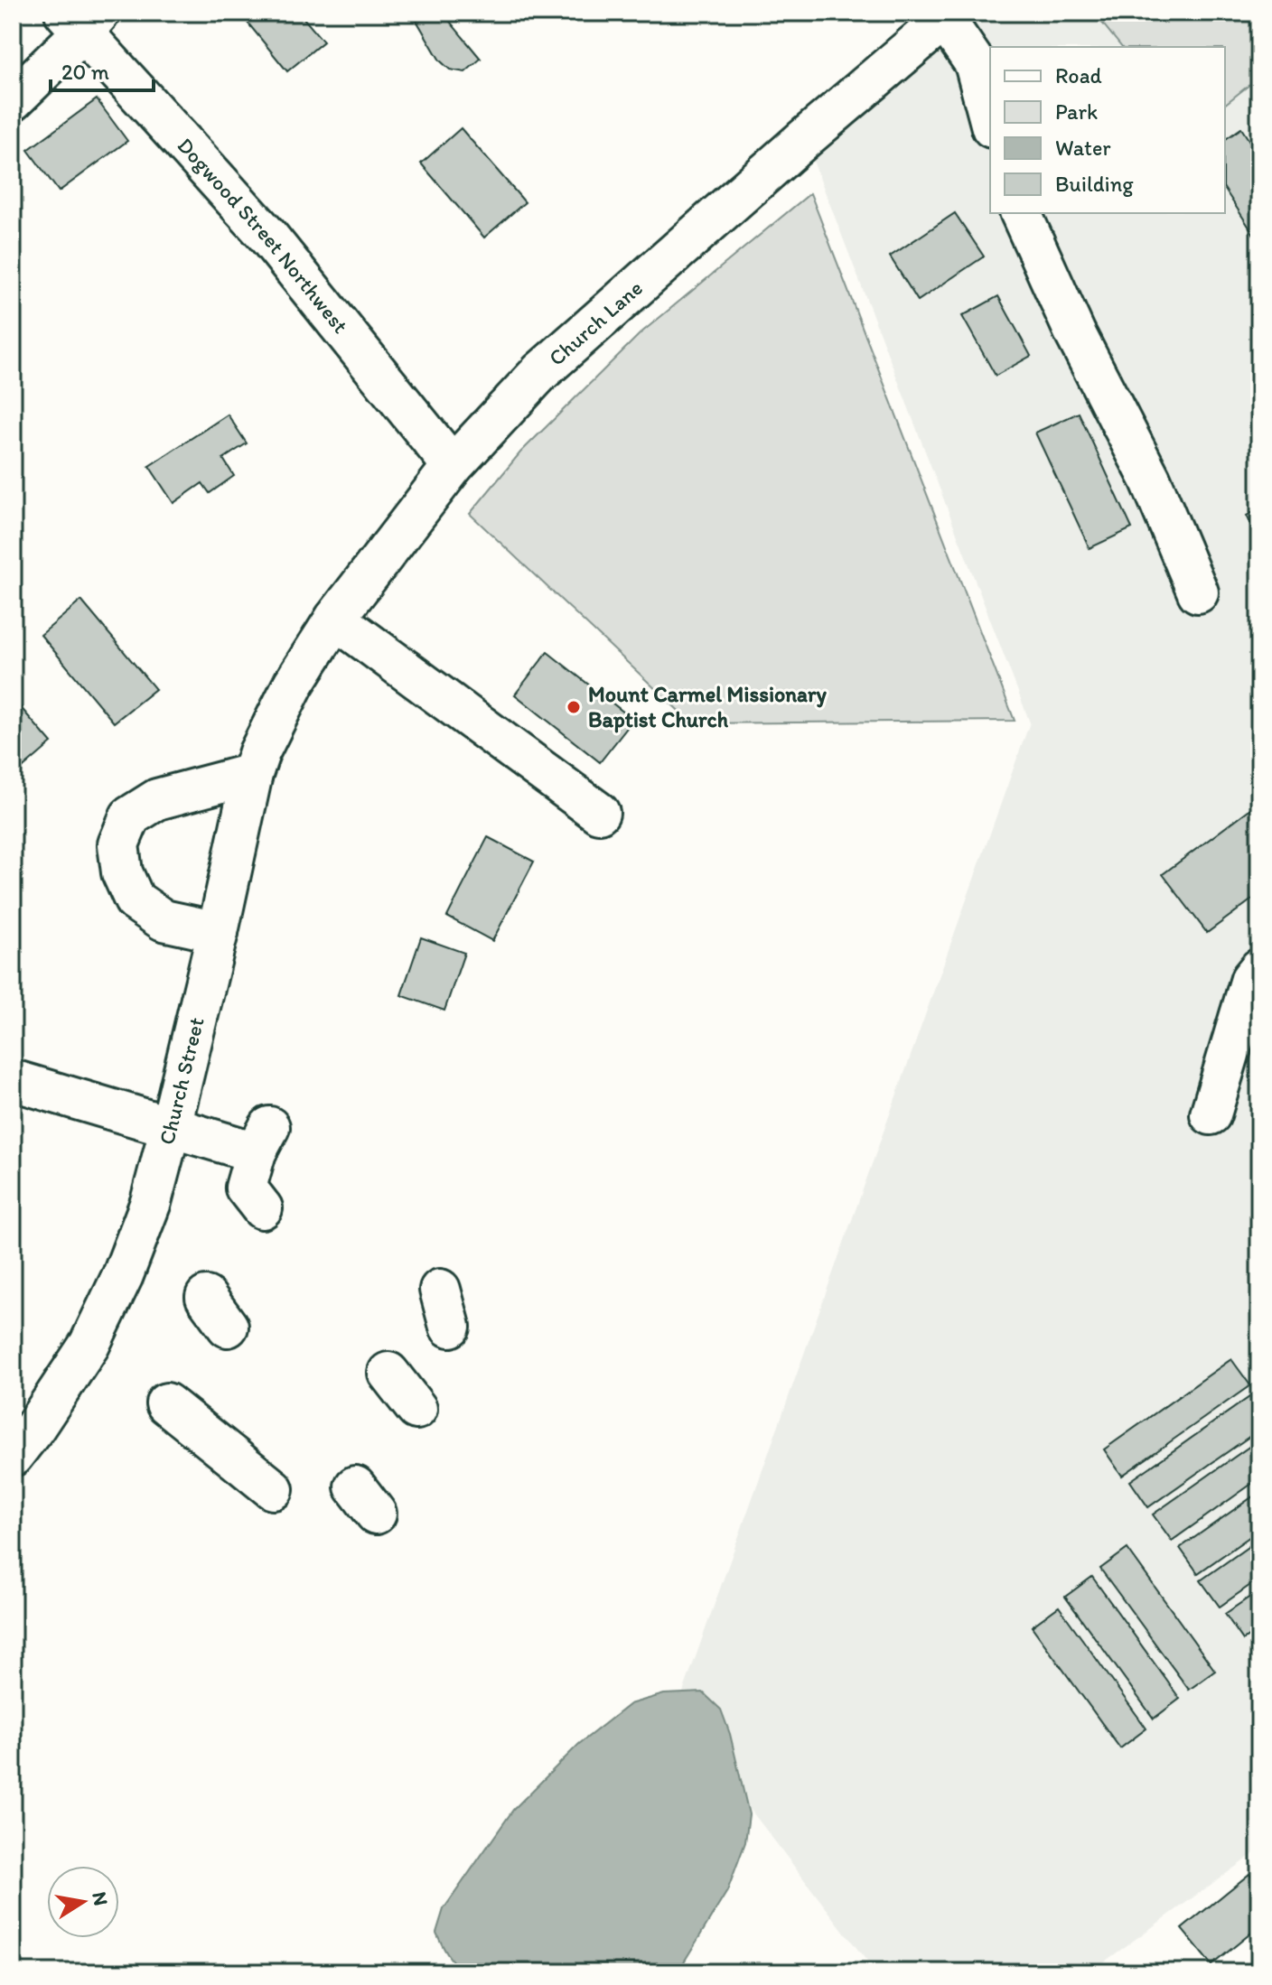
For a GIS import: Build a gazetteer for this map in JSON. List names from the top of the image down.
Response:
{
  "streets": {
    "street": ["Dogwood Street Northwest", "Church Lane", "Church Street"]
  },
  "crossings": [
    ["Dogwood Street Northwest", "Church Lane"],
    ["Church Lane", "Church Street"]
  ],
  "places": ["Mount Carmel Missionary Baptist Church"],
  "legend": [
    "Road",
    "Park",
    "Water",
    "Building"
  ],
  "scale_bar": "20 m",
  "north": "right"
}
